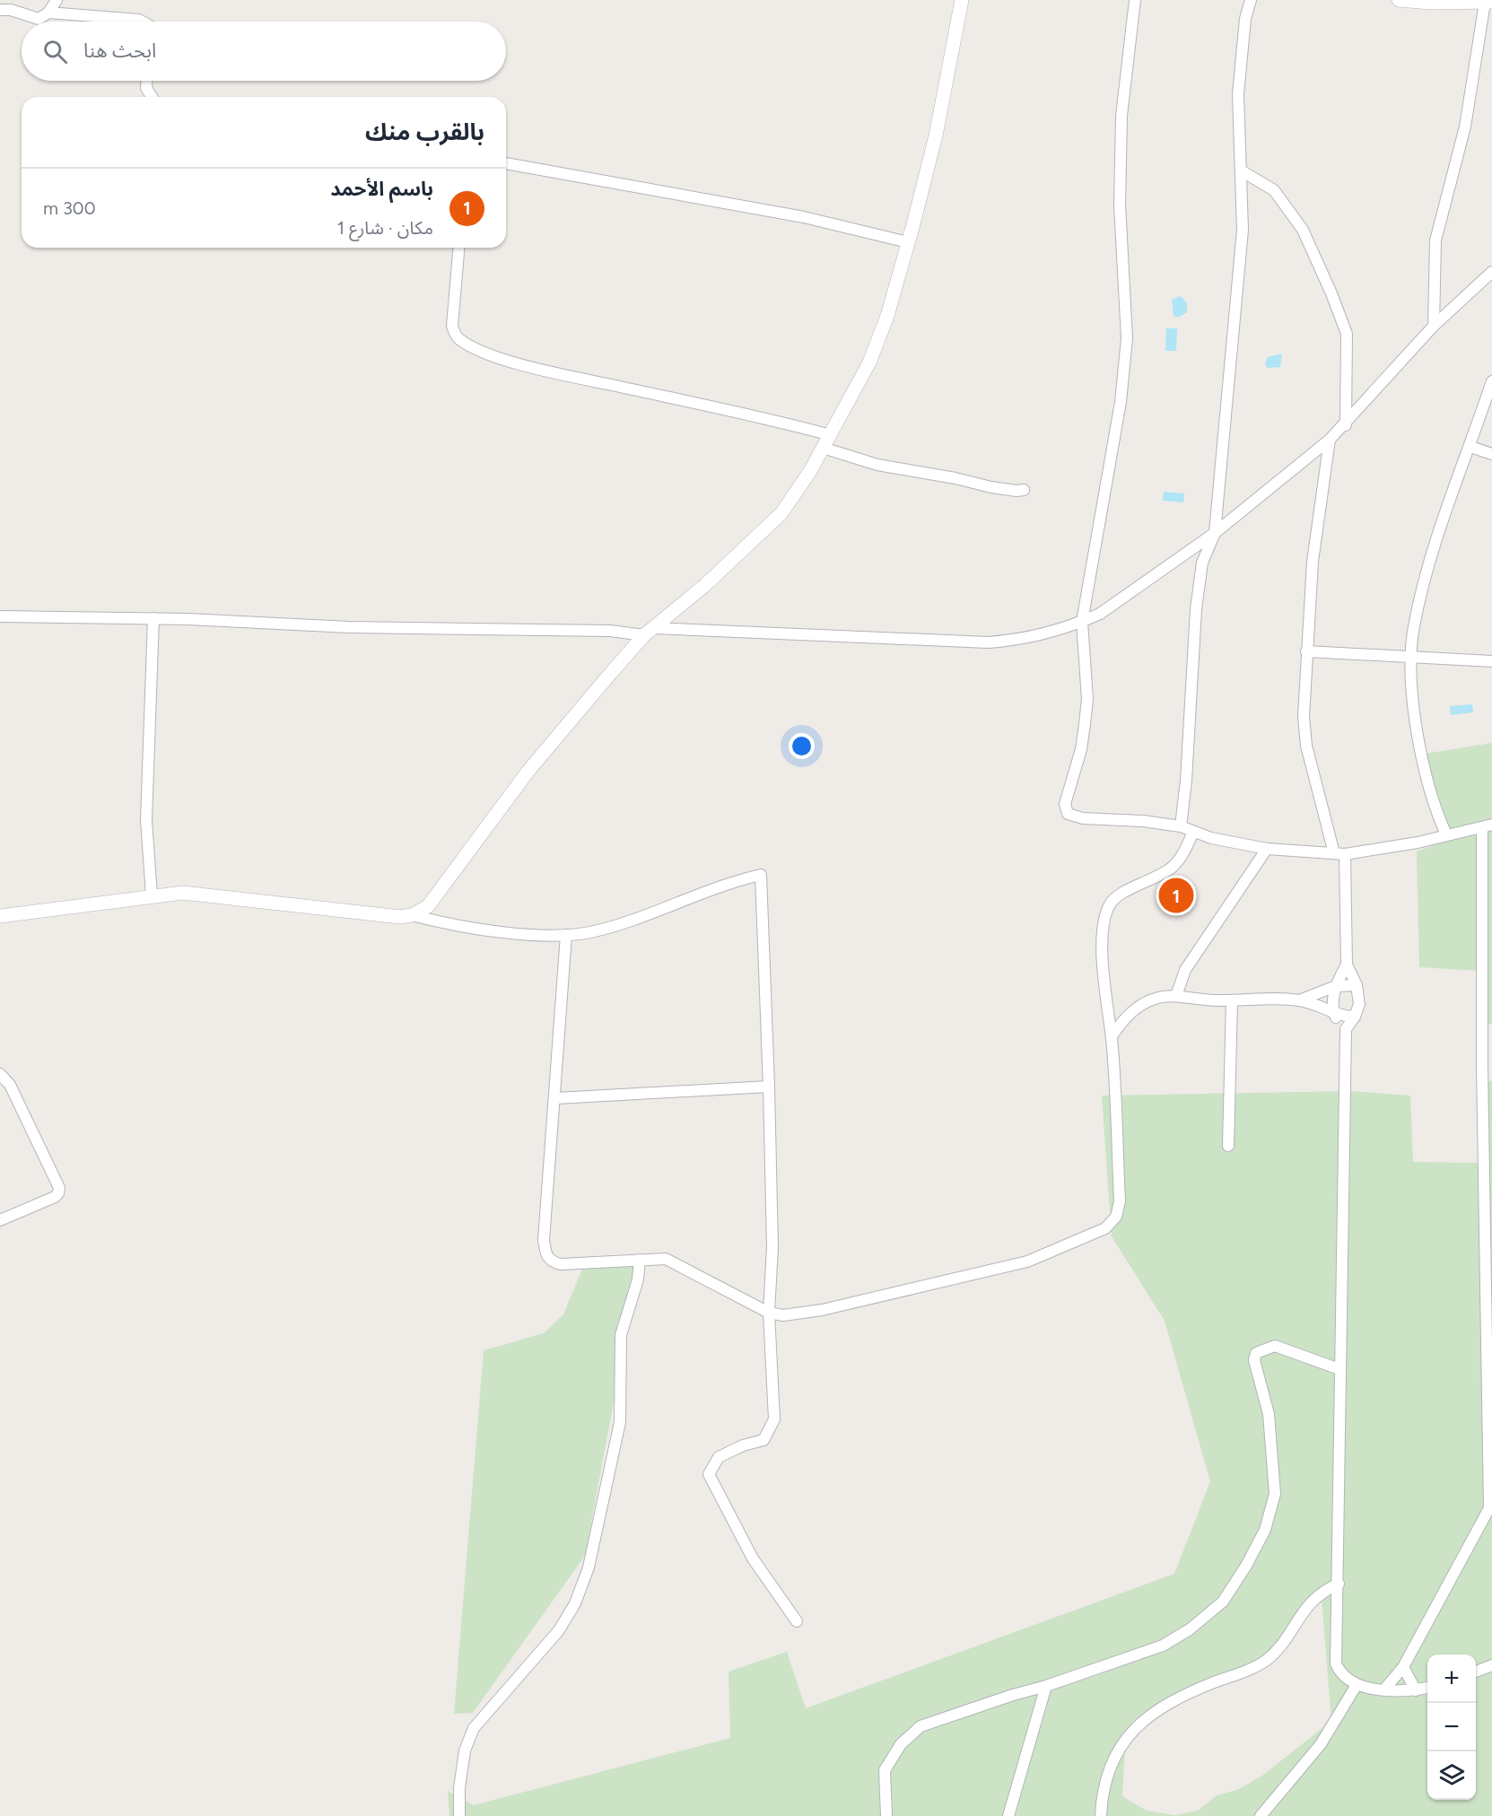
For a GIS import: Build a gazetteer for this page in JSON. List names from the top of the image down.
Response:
{
  "page": {
    "search": "ابحث هنا",
    "heading": "بالقرب منك",
    "list": [
      {
        "mark": "1",
        "name": "باسم الأحمد",
        "note": "مكان · شارع 1",
        "value": "300 m"
      }
    ],
    "pins": "1",
    "map_buttons": ["+", "−"]
  }
}
